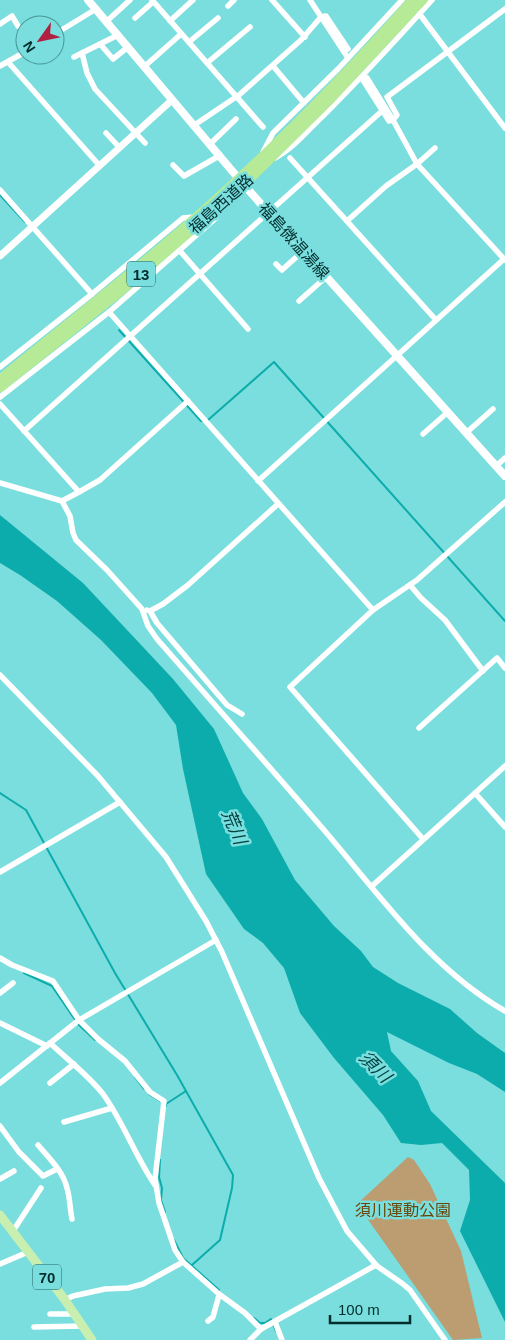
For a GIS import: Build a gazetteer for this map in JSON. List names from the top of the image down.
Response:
{
  "streets": {
    "highway": ["福島西道路", "13"],
    "main road": ["福島微温湯線", "70"]
  },
  "crossings": [
    ["福島西道路", "福島微温湯線"]
  ],
  "water": ["荒川", "須川"],
  "parks": ["須川運動公園"],
  "scale_bar": "100 m",
  "north": "bottom left"
}
